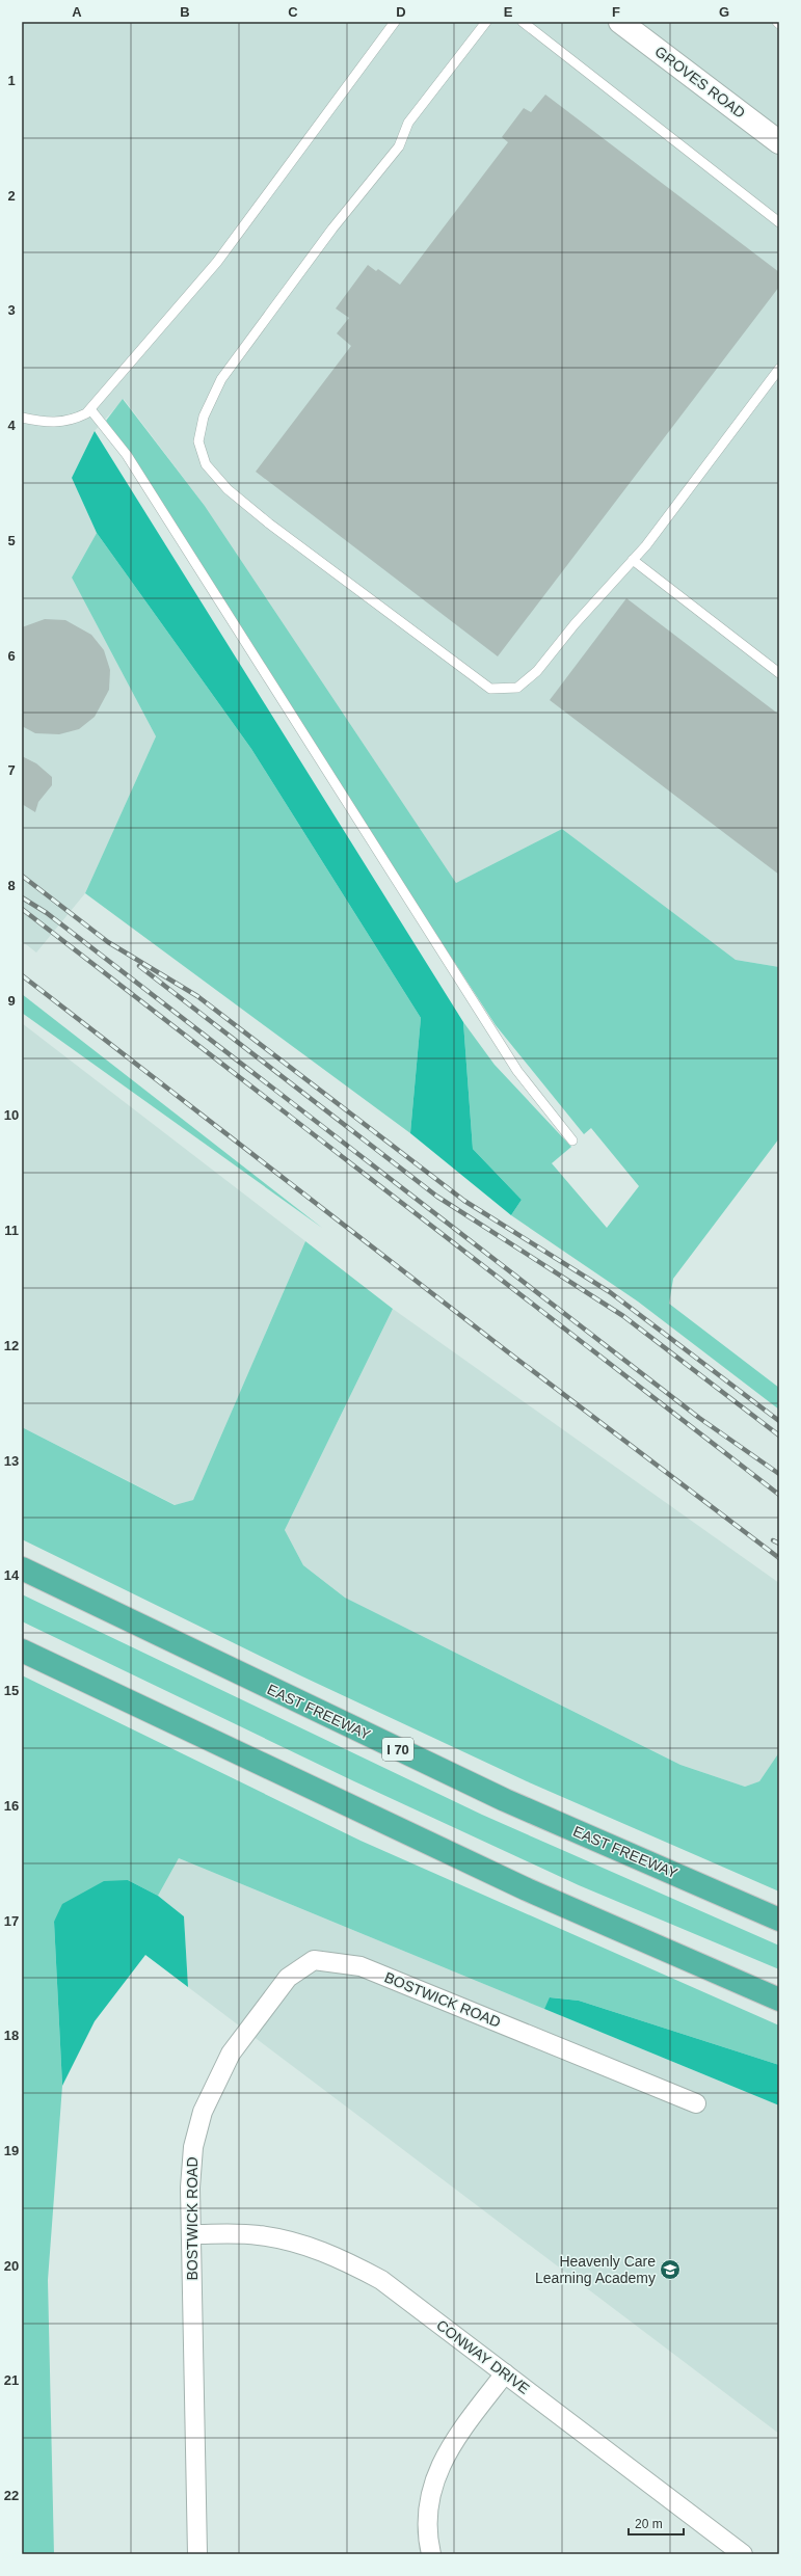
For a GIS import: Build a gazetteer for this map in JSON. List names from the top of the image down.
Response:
{
  "streets": {
    "highway": ["EAST FREEWAY", "I 70"],
    "street": ["GROVES ROAD", "BOSTWICK ROAD", "CONWAY DRIVE"]
  },
  "crossings": [
    ["BOSTWICK ROAD", "CONWAY DRIVE"]
  ],
  "places": {
    "school or university": ["Heavenly Care Learning Academy"]
  },
  "scale_bar": "20 m",
  "grid": {
    "columns": [
      "A",
      "B",
      "C",
      "D",
      "E",
      "F",
      "G"
    ],
    "rows": [
      "1",
      "2",
      "3",
      "4",
      "5",
      "6",
      "7",
      "8",
      "9",
      "10",
      "11",
      "12",
      "13",
      "14",
      "15",
      "16",
      "17",
      "18",
      "19",
      "20",
      "21",
      "22"
    ]
  }
}
